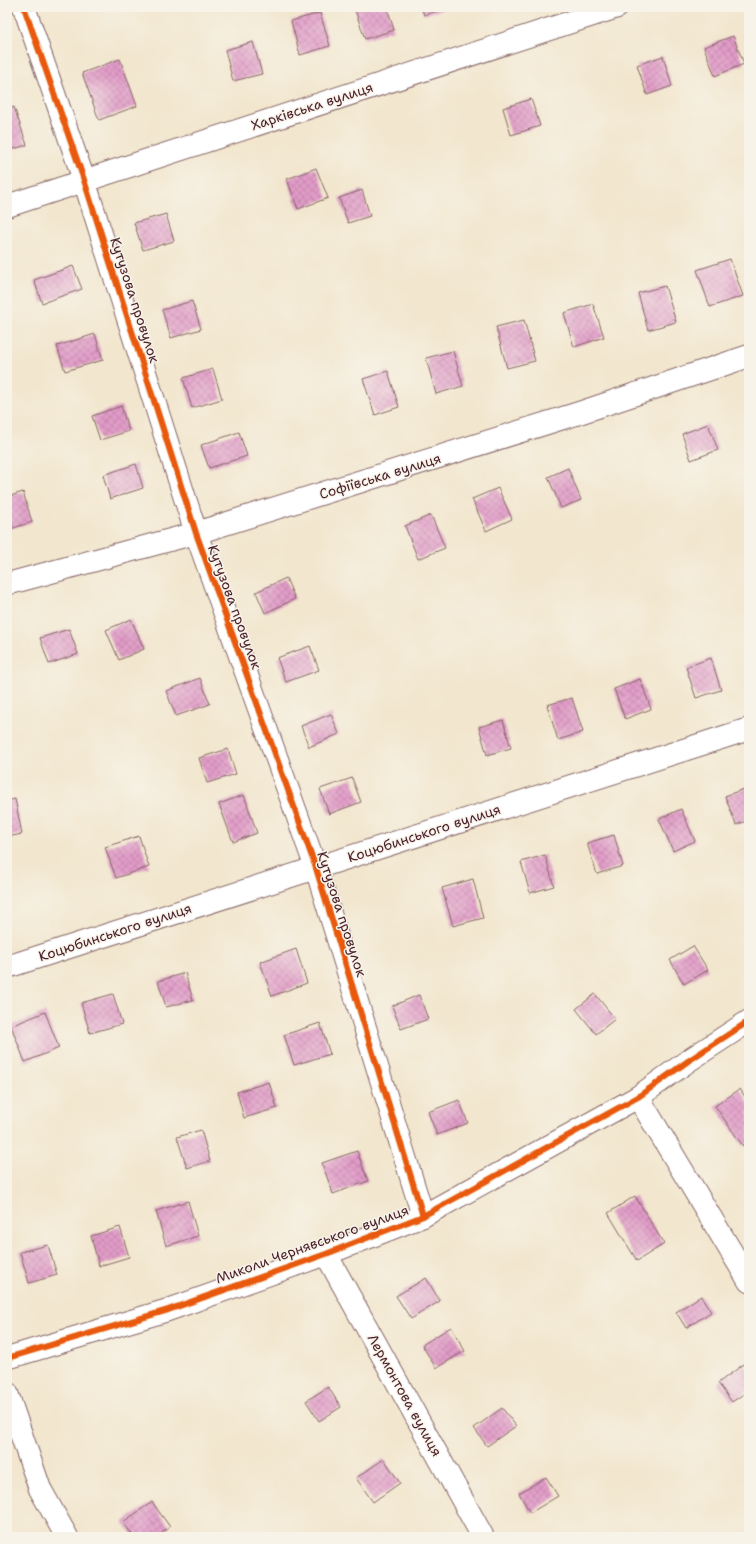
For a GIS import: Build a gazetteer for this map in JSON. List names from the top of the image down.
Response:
{
  "streets": {
    "street": [
      "Харківська вулиця",
      "Кутузова провулок",
      "Софіївська вулиця",
      "Коцюбинського вулиця",
      "Миколи Чернявського вулиця",
      "Лермонтова вулиця"
    ]
  },
  "crossings": [
    ["Харківська вулиця", "Кутузова провулок"],
    ["Кутузова провулок", "Софіївська вулиця"],
    ["Кутузова провулок", "Коцюбинського вулиця"],
    ["Кутузова провулок", "Миколи Чернявського вулиця"],
    ["Миколи Чернявського вулиця", "Лермонтова вулиця"]
  ]
}
